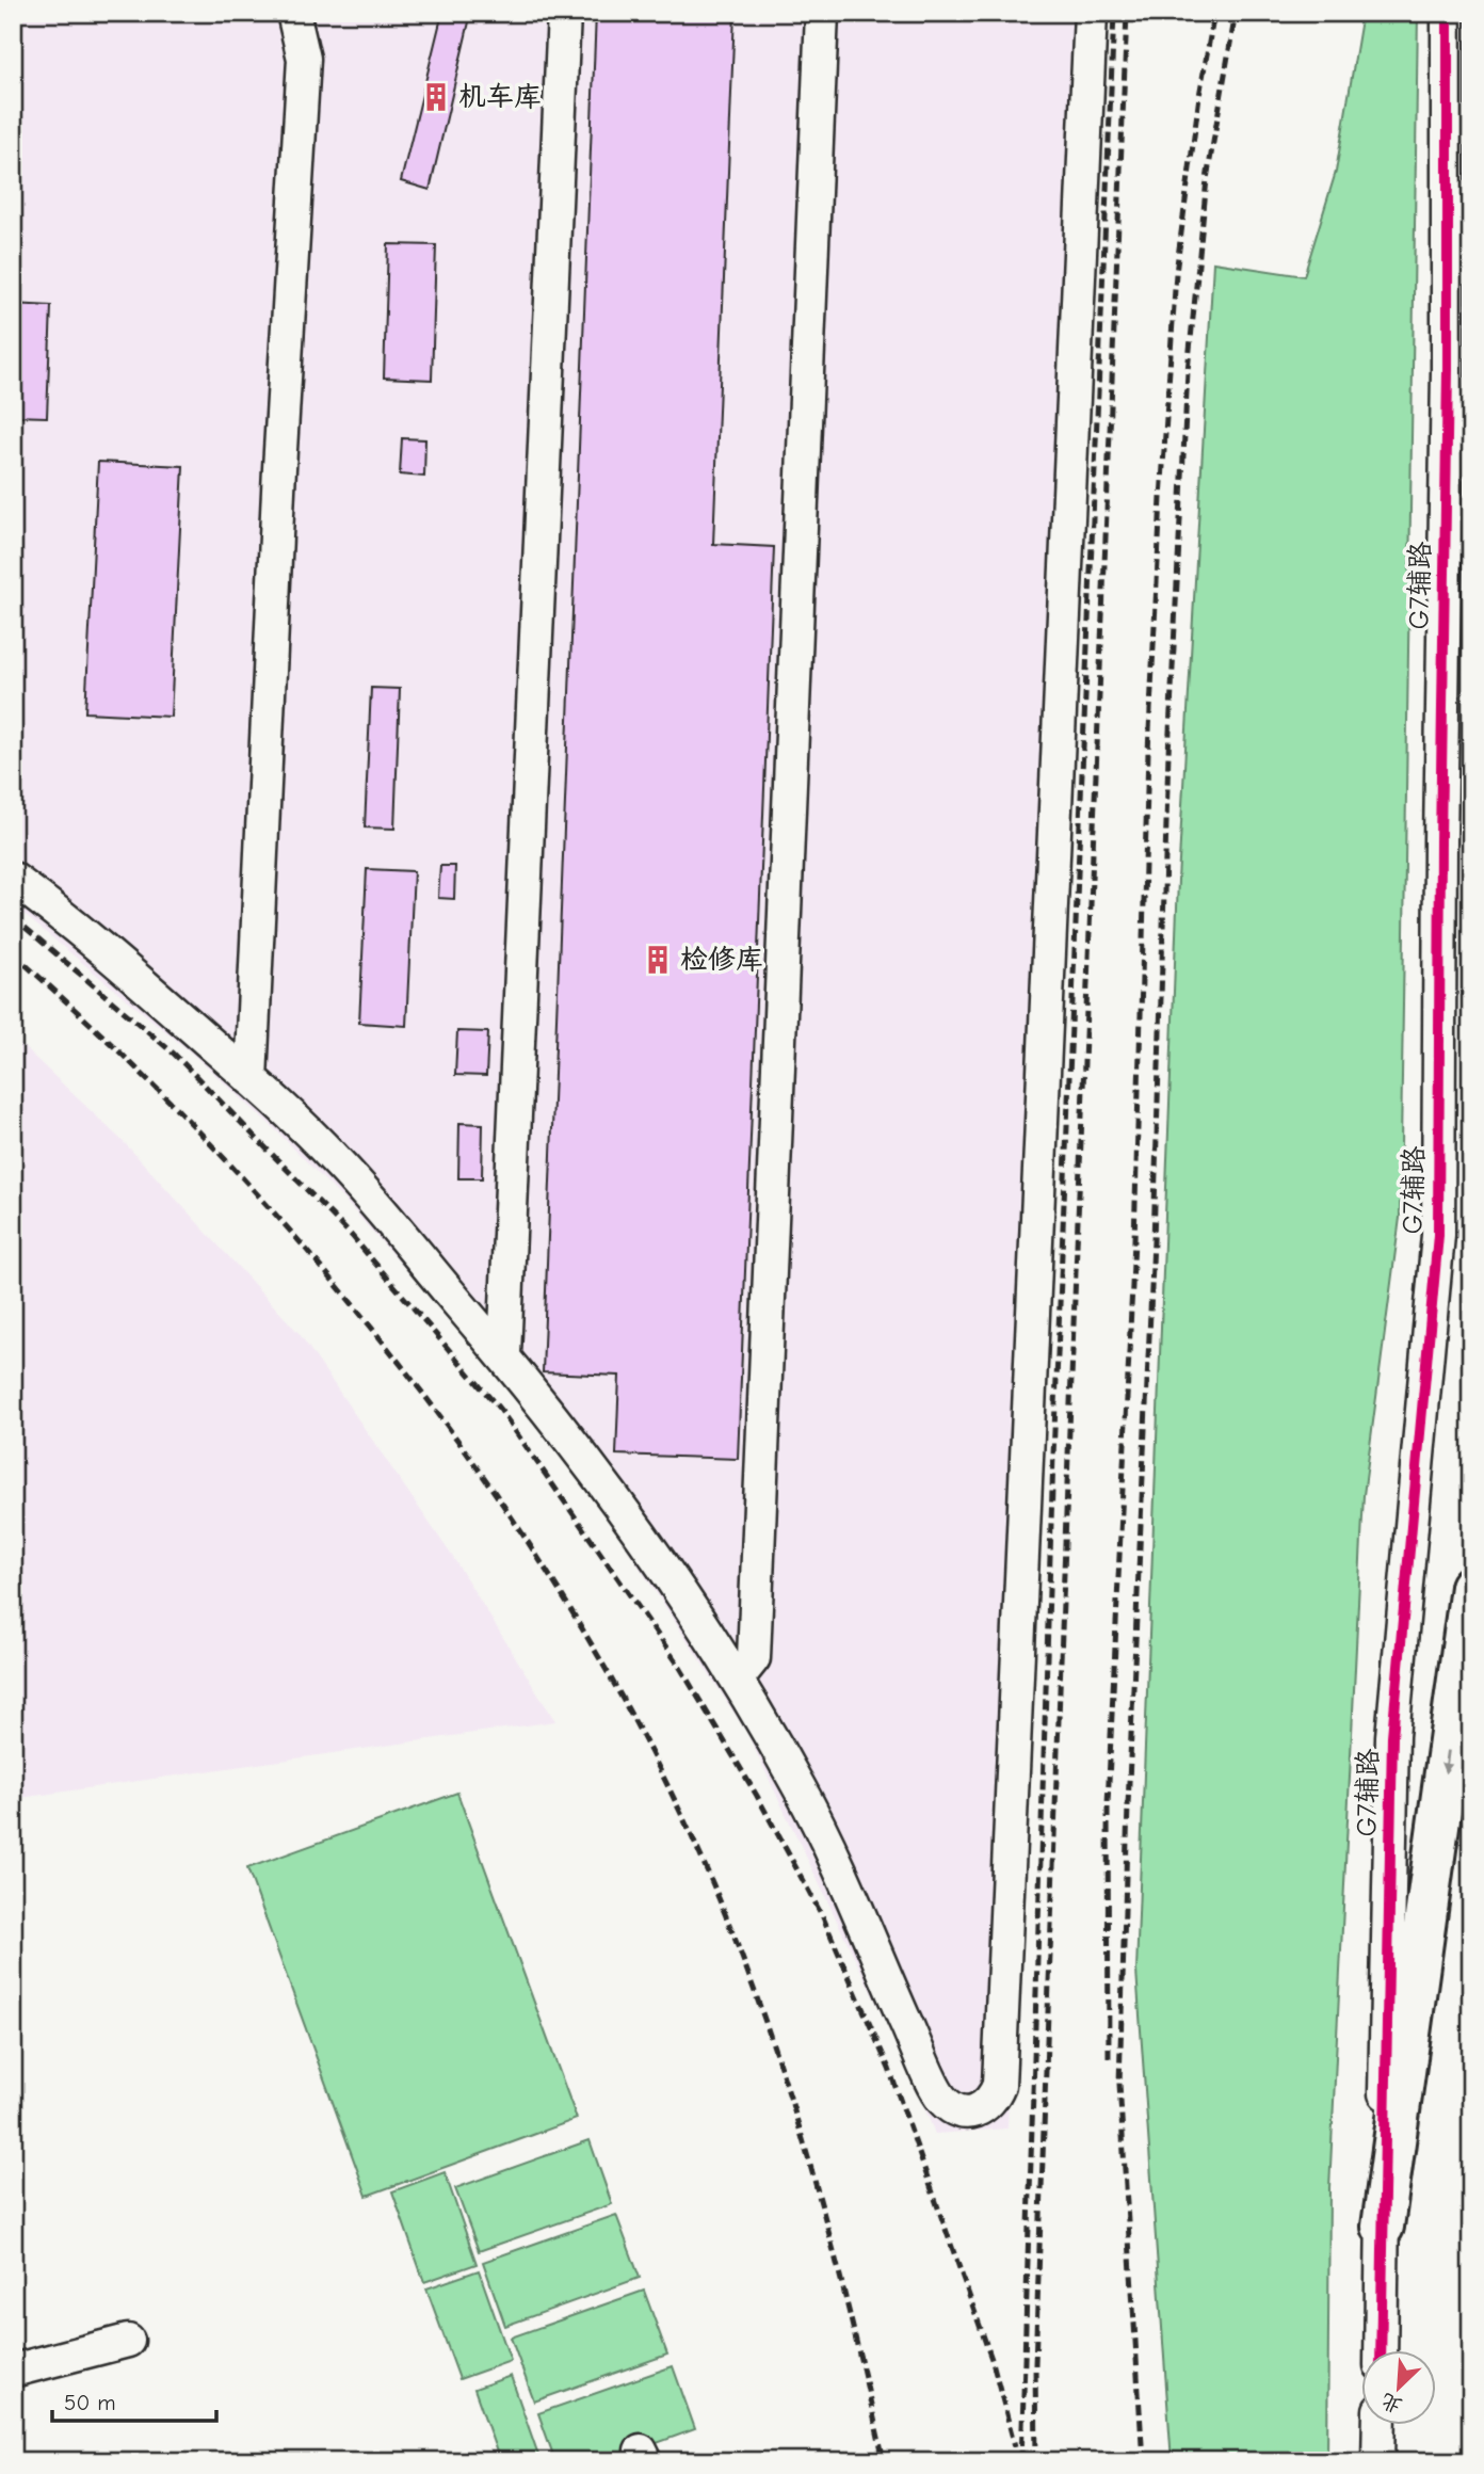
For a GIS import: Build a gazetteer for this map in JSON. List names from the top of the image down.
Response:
{
  "streets": {
    "street": ["G7辅路"]
  },
  "places": {
    "building": ["机车库", "检修库"]
  },
  "scale_bar": "50 m",
  "north": "bottom left"
}
